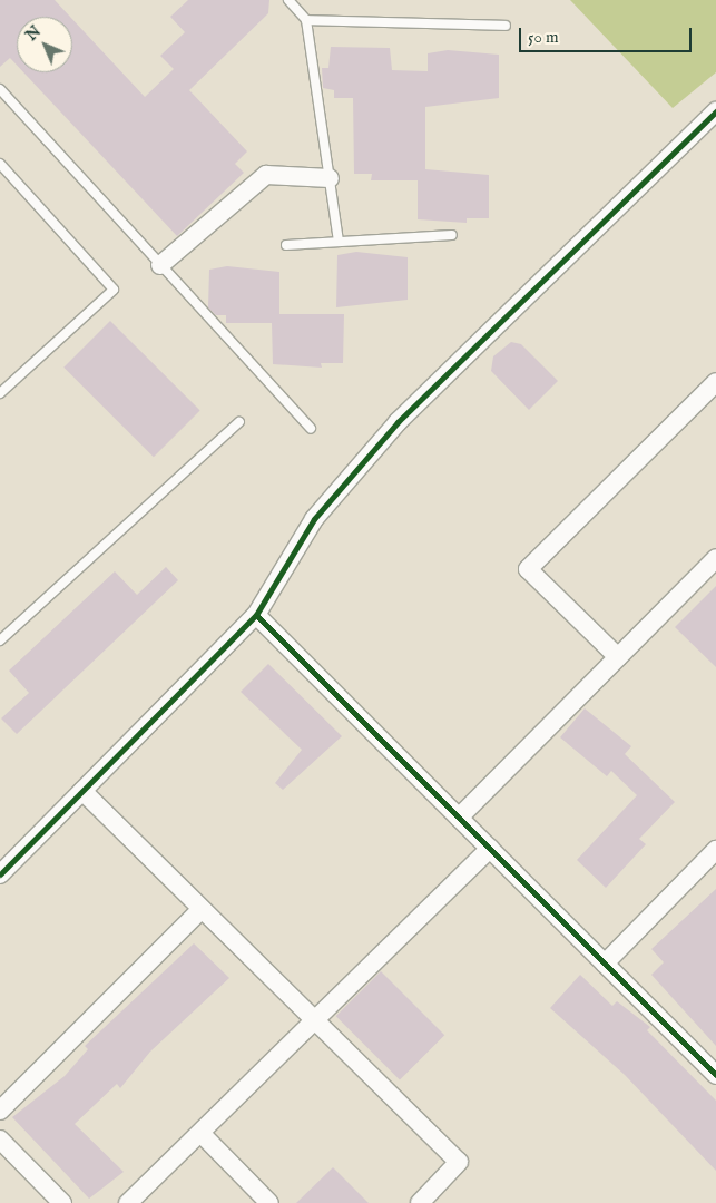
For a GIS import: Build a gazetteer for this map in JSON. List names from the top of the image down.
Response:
{
  "scale_bar": "50 m",
  "north": "top left"
}
